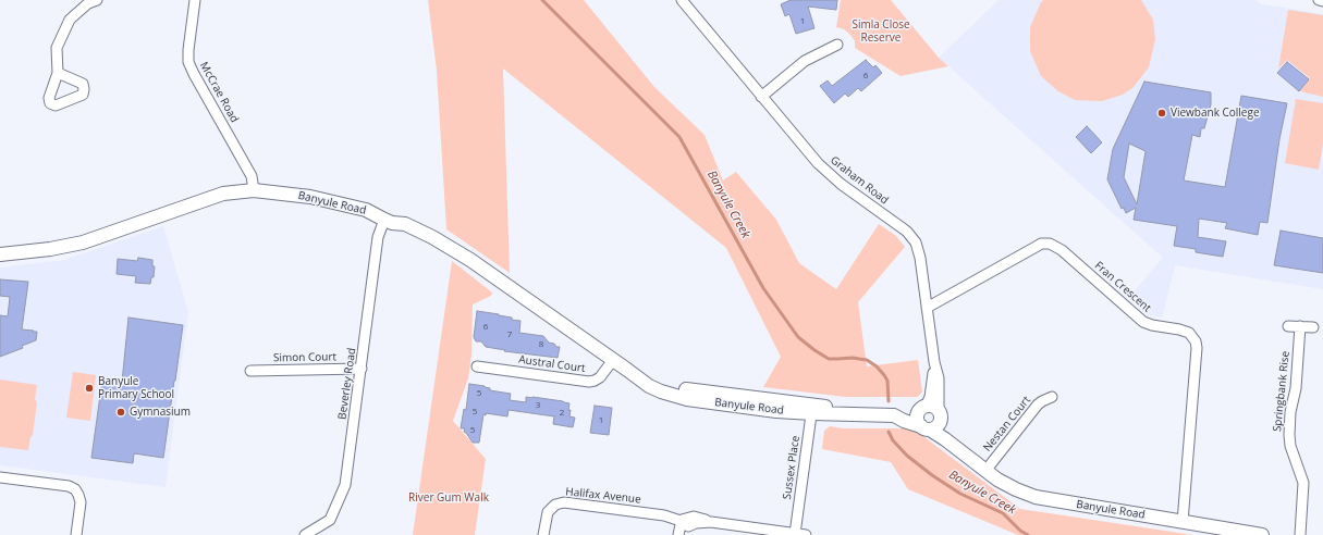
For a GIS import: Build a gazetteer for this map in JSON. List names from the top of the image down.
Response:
{
  "streets": {
    "street": [
      "McCrae Road",
      "Graham Road",
      "Banyule Road",
      "Fran Crescent",
      "Simon Court",
      "Austral Court",
      "Beverley Road",
      "Springbank Rise",
      "Nestan Court",
      "Sussex Place",
      "Halifax Avenue"
    ]
  },
  "crossings": [
    ["McCrae Road", "Banyule Road"],
    ["Graham Road", "Banyule Road"],
    ["Graham Road", "Fran Crescent"],
    ["Banyule Road", "Fran Crescent"],
    ["Banyule Road", "Austral Court"],
    ["Banyule Road", "Beverley Road"],
    ["Banyule Road", "Nestan Court"],
    ["Banyule Road", "Sussex Place"],
    ["Simon Court", "Beverley Road"],
    ["Sussex Place", "Halifax Avenue"]
  ],
  "water": ["Banyule Creek"],
  "parks": ["Simla Close Reserve", "River Gum Walk"],
  "places": ["Viewbank College", "Banyule Primary School", "Gymnasium"],
  "house_numbers": [
    "1",
    "6",
    "6",
    "7",
    "8",
    "5",
    "3",
    "5",
    "2",
    "1",
    "5"
  ]
}
